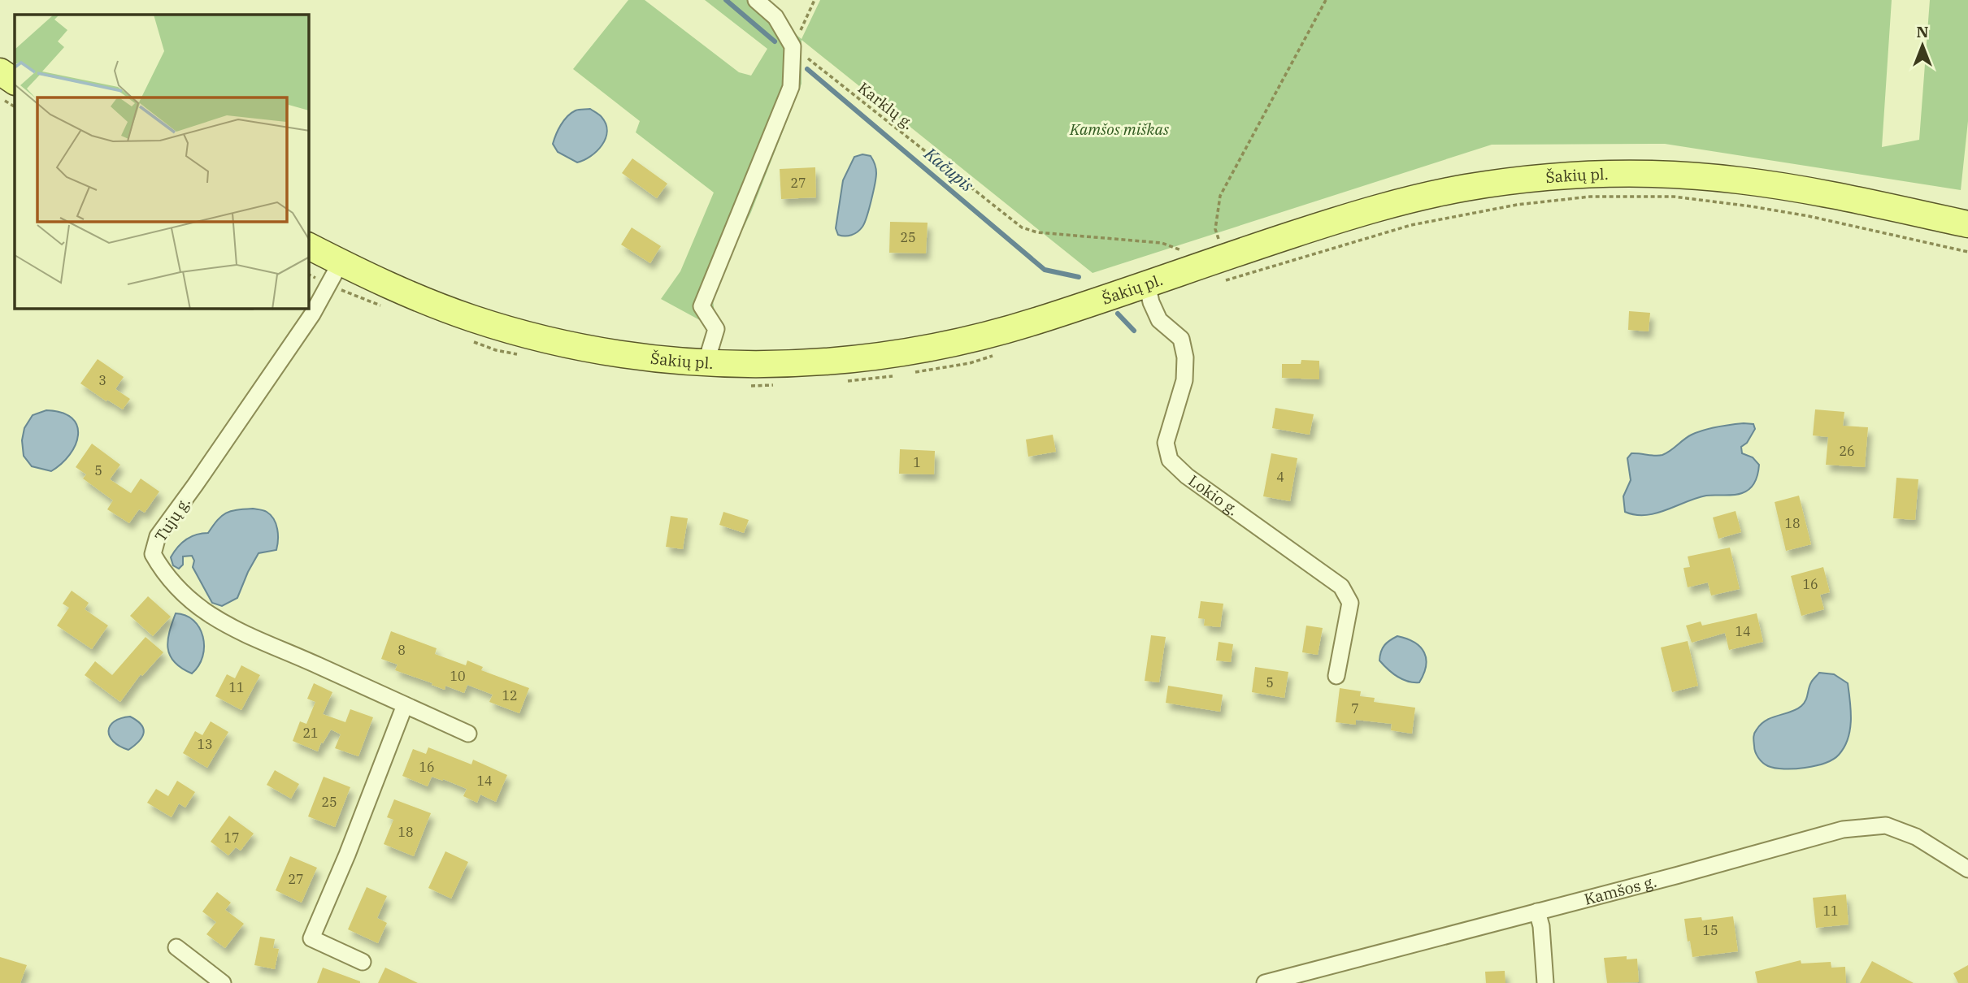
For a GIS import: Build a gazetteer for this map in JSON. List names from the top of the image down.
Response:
{
  "streets": {
    "main road": ["Šakių pl."],
    "street": ["Lokio g.", "Tujų g.", "Kamšos g."],
    "path": ["Karklų g."]
  },
  "crossings": [
    ["Karklų g.", "Šakių pl."],
    ["Šakių pl.", "Lokio g."],
    ["Šakių pl.", "Tujų g."]
  ],
  "water": ["Kačupis"],
  "parks": ["Kamšos miškas"],
  "house_numbers": [
    "27",
    "25",
    "3",
    "26",
    "1",
    "5",
    "4",
    "18",
    "16",
    "14",
    "8",
    "10",
    "5",
    "11",
    "12",
    "7",
    "21",
    "13",
    "16",
    "14",
    "25",
    "18",
    "17",
    "27",
    "11",
    "15"
  ],
  "north": "top"
}
